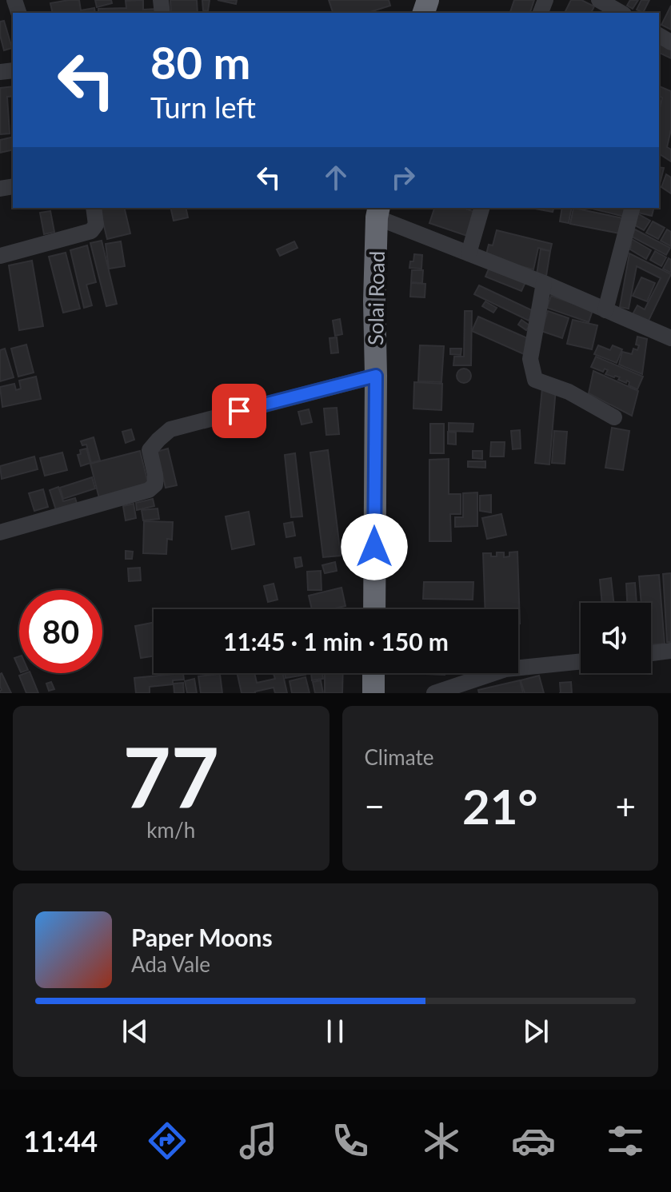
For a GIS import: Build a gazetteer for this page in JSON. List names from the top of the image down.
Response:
{
  "streets": {
    "highway": ["Solai Road"]
  },
  "page": {
    "turn": ["80 m", "Turn left"],
    "limit": "80",
    "trip": "11:45 · 1 min · 150 m",
    "tile": [
      ["77", "km/h"],
      "Climate"
    ],
    "heat": ["−", "21°", "+"],
    "song": ["Paper Moons", "Ada Vale"],
    "tabs": "11:44"
  }
}
